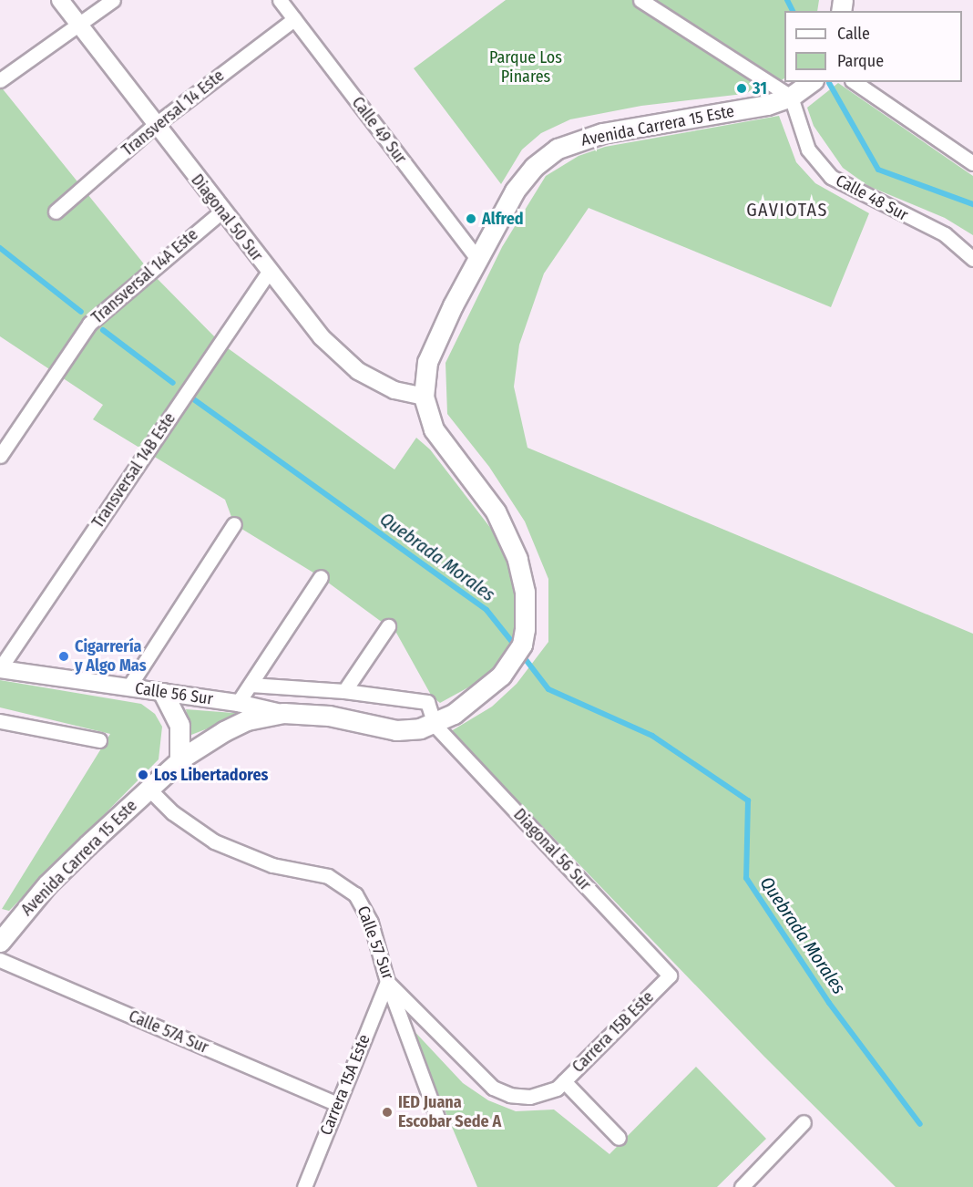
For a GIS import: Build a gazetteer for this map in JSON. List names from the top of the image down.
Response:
{
  "streets": {
    "main road": ["Avenida Carrera 15 Este"],
    "street": [
      "Transversal 14 Este",
      "Calle 49 Sur",
      "Calle 48 Sur",
      "Diagonal 50 Sur",
      "Transversal 14A Este",
      "Transversal 14B Este",
      "Calle 56 Sur",
      "Diagonal 56 Sur",
      "Calle 57 Sur",
      "Calle 57A Sur",
      "Carrera 15B Este",
      "Carrera 15A Este"
    ]
  },
  "crossings": [
    ["Transversal 14 Este", "Calle 49 Sur"],
    ["Transversal 14 Este", "Diagonal 50 Sur"],
    ["Avenida Carrera 15 Este", "Calle 49 Sur"],
    ["Avenida Carrera 15 Este", "Calle 48 Sur"],
    ["Avenida Carrera 15 Este", "Diagonal 50 Sur"],
    ["Avenida Carrera 15 Este", "Calle 56 Sur"],
    ["Avenida Carrera 15 Este", "Diagonal 56 Sur"],
    ["Avenida Carrera 15 Este", "Calle 57 Sur"],
    ["Diagonal 50 Sur", "Transversal 14A Este"],
    ["Diagonal 50 Sur", "Transversal 14B Este"],
    ["Transversal 14B Este", "Calle 56 Sur"],
    ["Diagonal 56 Sur", "Carrera 15B Este"],
    ["Calle 57 Sur", "Carrera 15B Este"],
    ["Calle 57 Sur", "Carrera 15A Este"],
    ["Calle 57A Sur", "Carrera 15A Este"]
  ],
  "districts": ["GAVIOTAS"],
  "water": ["Quebrada Morales"],
  "parks": ["Parque Los Pinares"],
  "places": [
    "31",
    "Alfred",
    "Cigarrería y Algo Mas",
    "Los Libertadores",
    "IED Juana Escobar Sede A"
  ],
  "legend": ["Calle", "Parque"]
}
